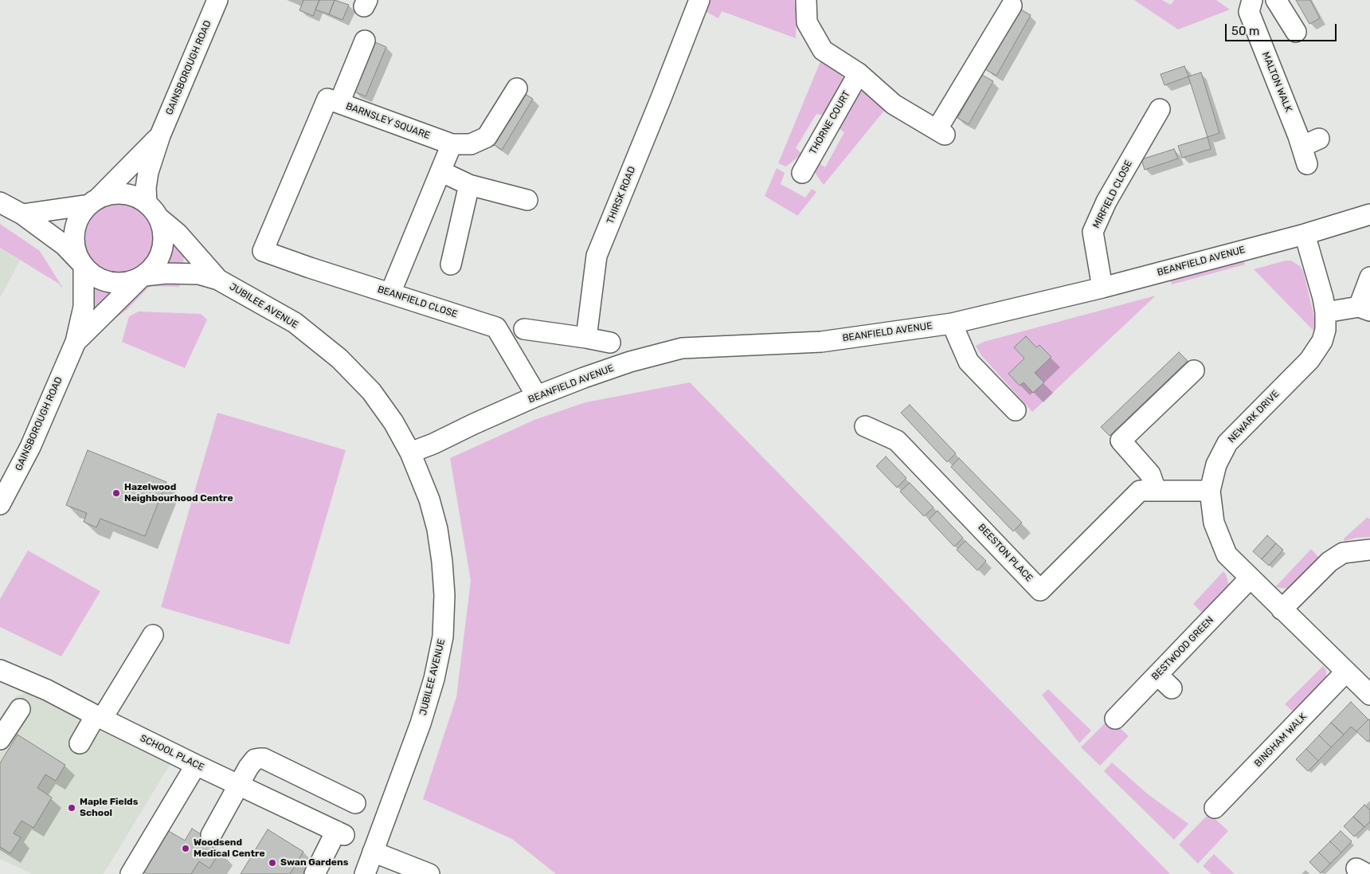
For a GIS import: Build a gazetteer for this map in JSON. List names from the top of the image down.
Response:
{
  "streets": {
    "street": [
      "GAINSBOROUGH ROAD",
      "MALTON WALK",
      "BARNSLEY SQUARE",
      "THORNE COURT",
      "MIRFIELD CLOSE",
      "THIRSK ROAD",
      "BEANFIELD AVENUE",
      "BEANFIELD CLOSE",
      "JUBILEE AVENUE",
      "NEWARK DRIVE",
      "BEESTON PLACE",
      "BESTWOOD GREEN",
      "BINGHAM WALK",
      "SCHOOL PLACE"
    ]
  },
  "crossings": [
    ["GAINSBOROUGH ROAD", "JUBILEE AVENUE"],
    ["BARNSLEY SQUARE", "BEANFIELD CLOSE"],
    ["MIRFIELD CLOSE", "BEANFIELD AVENUE"],
    ["BEANFIELD AVENUE", "BEANFIELD CLOSE"],
    ["BEANFIELD AVENUE", "JUBILEE AVENUE"],
    ["BEANFIELD AVENUE", "NEWARK DRIVE"],
    ["NEWARK DRIVE", "BEESTON PLACE"],
    ["NEWARK DRIVE", "BESTWOOD GREEN"],
    ["NEWARK DRIVE", "BINGHAM WALK"]
  ],
  "places": [
    "Hazelwood Neighbourhood Centre",
    "Maple Fields School",
    "Woodsend Medical Centre",
    "Swan Gardens"
  ],
  "scale_bar": "50 m"
}
